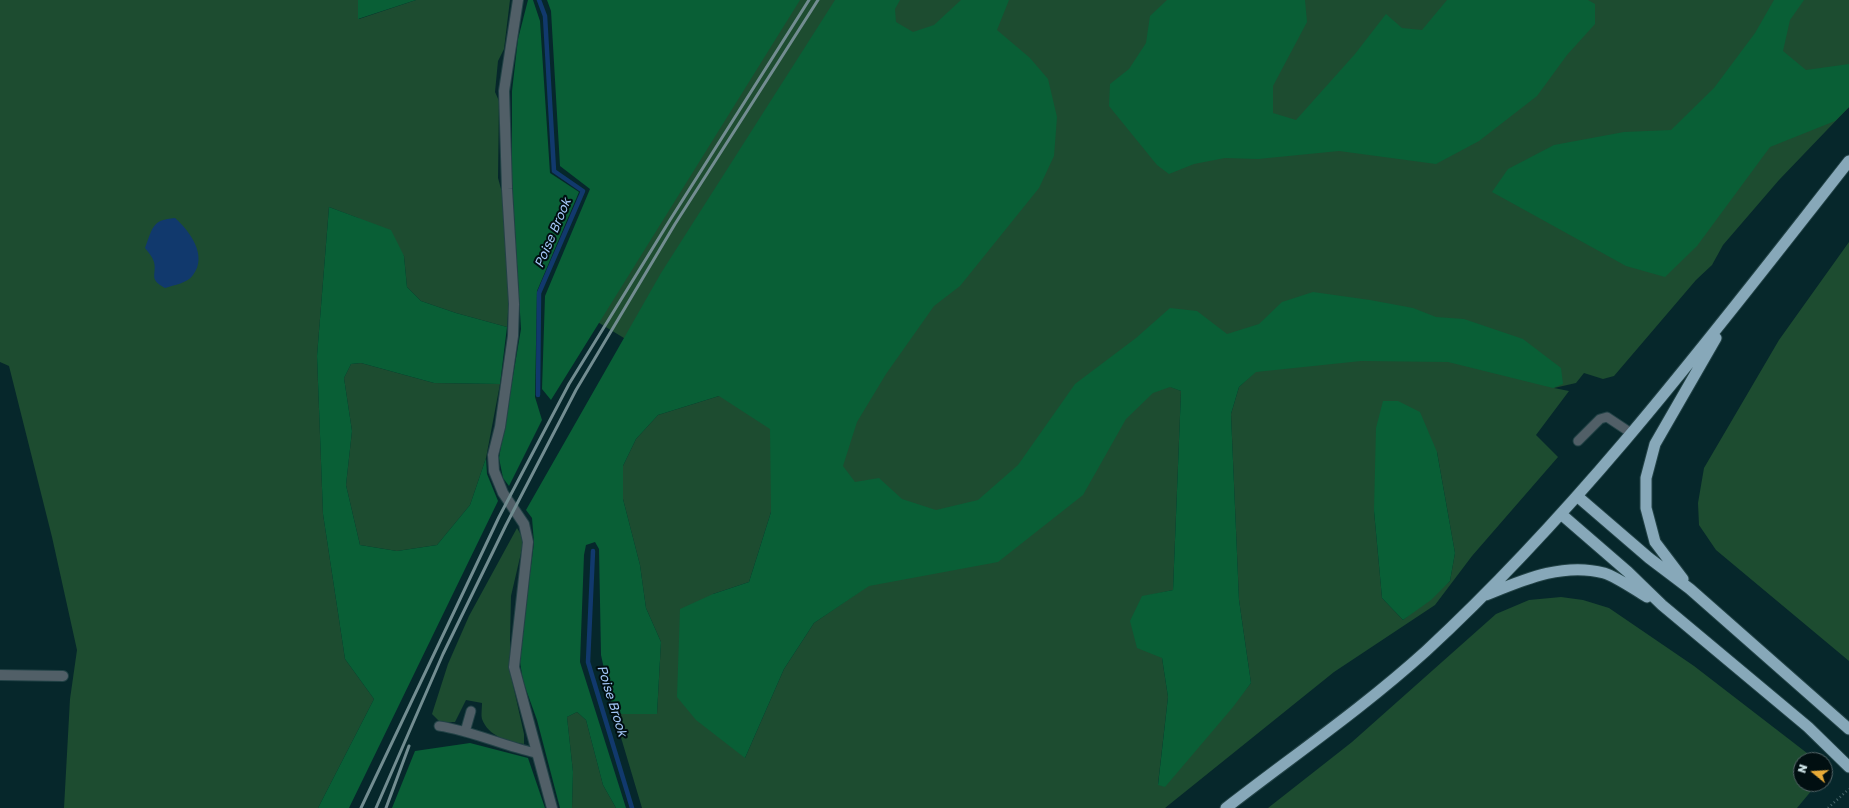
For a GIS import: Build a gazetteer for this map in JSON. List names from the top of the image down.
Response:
{
  "water": ["Poise Brook"],
  "north": "left"
}
